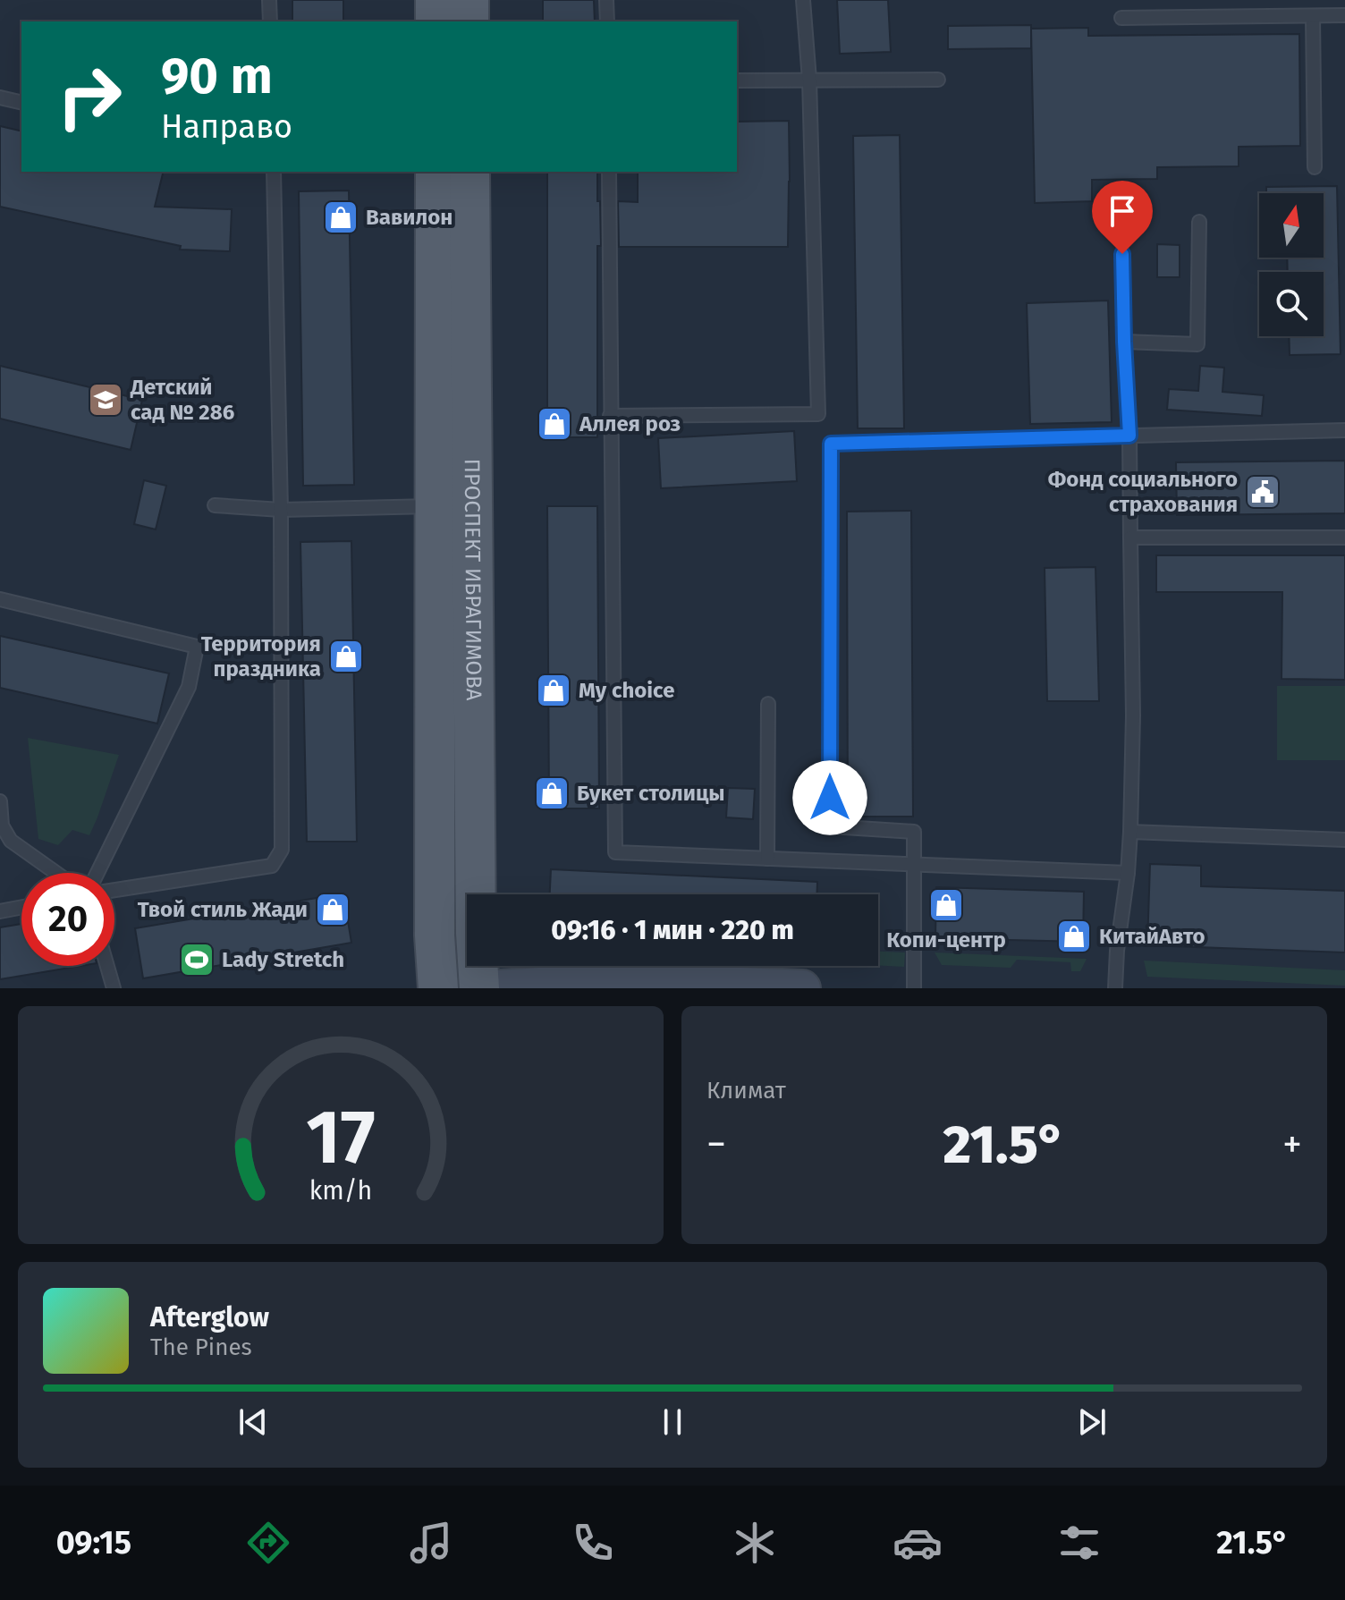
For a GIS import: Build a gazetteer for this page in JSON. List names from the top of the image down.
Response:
{
  "streets": {
    "main road": ["ПРОСПЕКТ ИБРАГИМОВА"]
  },
  "places": {
    "shop": [
      "Вавилон",
      "Аллея роз",
      "Территория праздника",
      "My choice",
      "Букет столицы",
      "Копи-центр",
      "Твой стиль Жади",
      "КитайАвто"
    ],
    "school or university": ["Детский сад № 286"],
    "public building": ["Фонд социального страхования"],
    "sports": ["Lady Stretch"]
  },
  "north": "top",
  "page": {
    "turn": ["90 m", "Направо"],
    "limit": "20",
    "trip": "09:16 · 1 мин · 220 m",
    "tile": "Климат",
    "heat": ["−", "21.5°", "+"],
    "song": ["Afterglow", "The Pines"],
    "tabs": ["09:15", "21.5°"],
    "gauge": ["17", "km/h"]
  }
}
